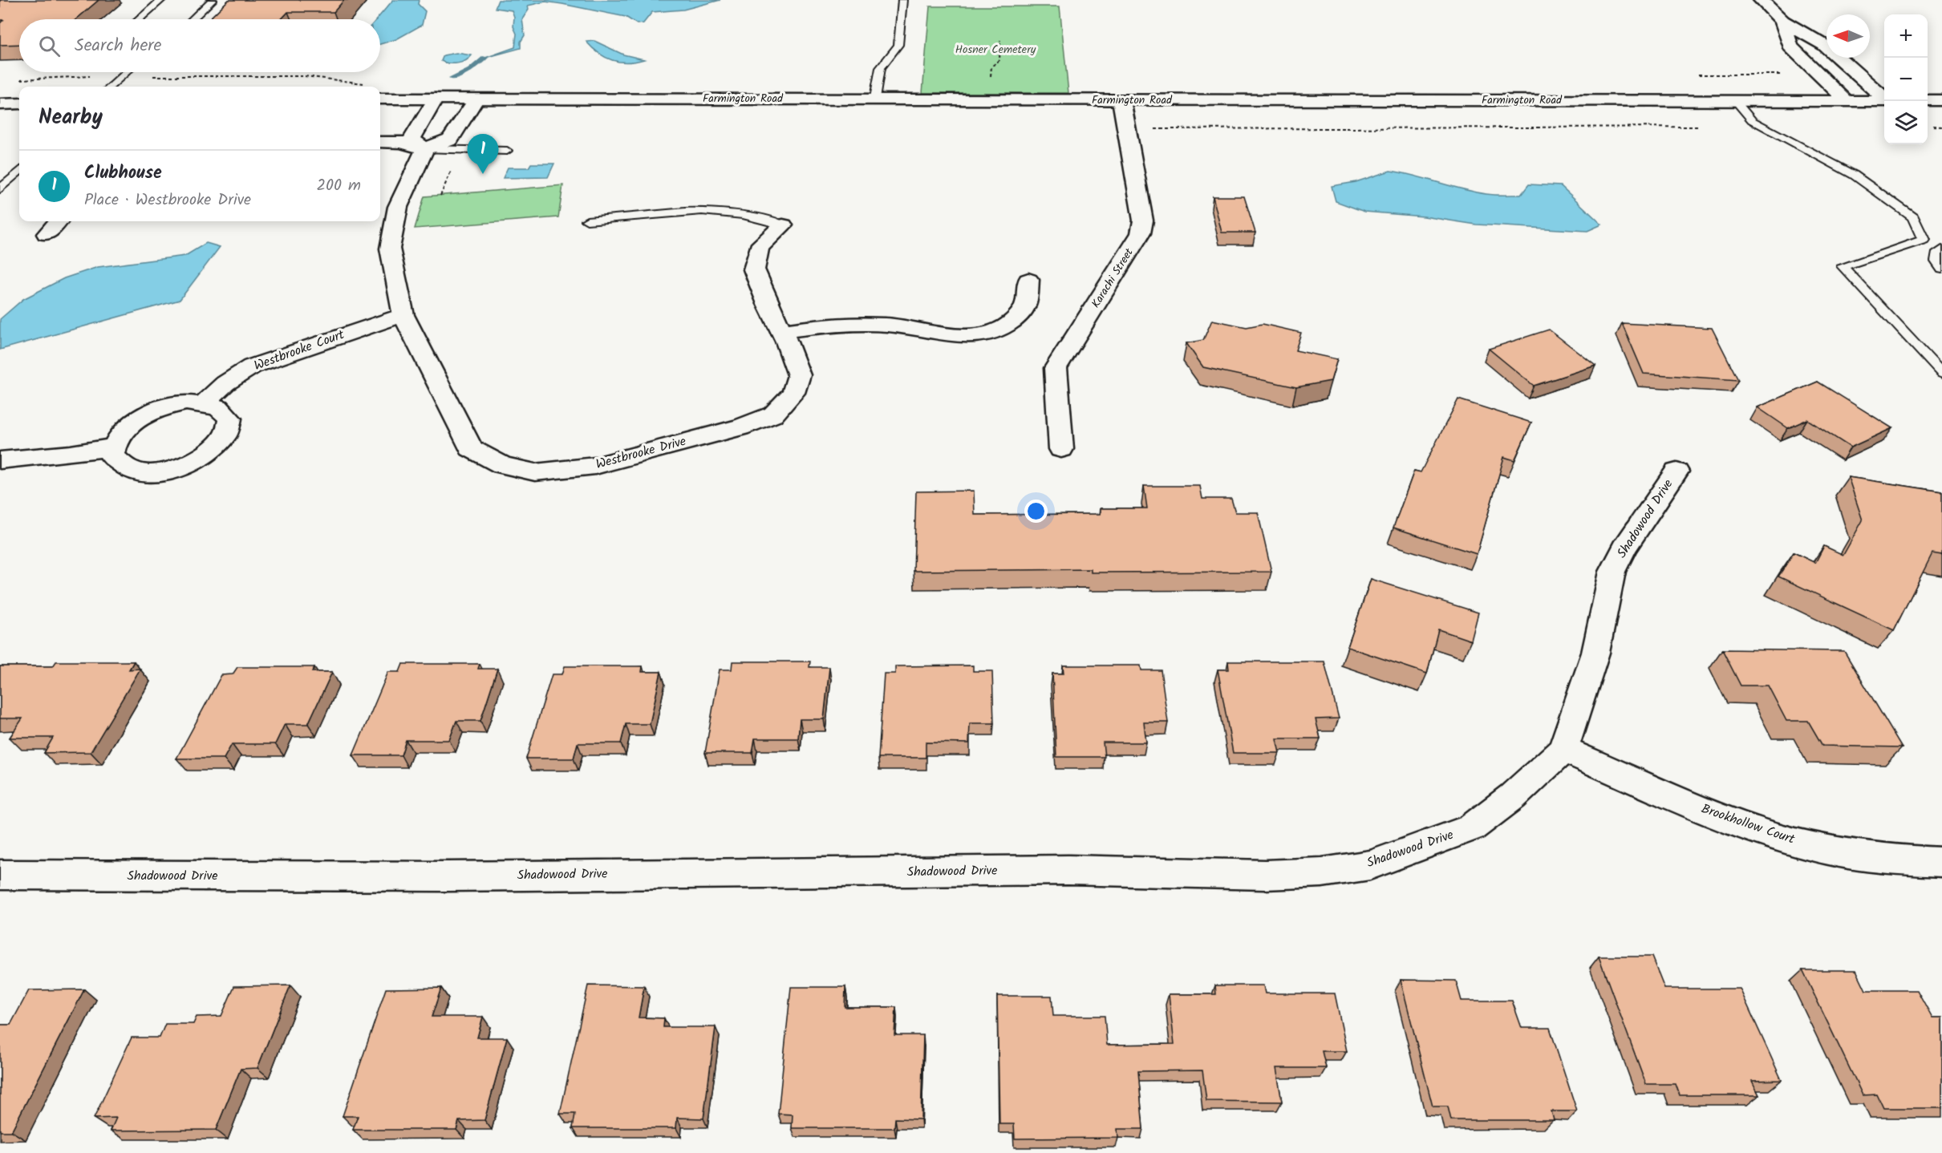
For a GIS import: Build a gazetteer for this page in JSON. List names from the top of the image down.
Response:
{
  "streets": {
    "street": [
      "Farmington Road",
      "Karachi Street",
      "Westbrooke Court",
      "Westbrooke Drive",
      "Shadowood Drive",
      "Brookhollow Court"
    ]
  },
  "crossings": [
    ["Farmington Road", "Karachi Street"],
    ["Westbrooke Court", "Westbrooke Drive"],
    ["Shadowood Drive", "Brookhollow Court"]
  ],
  "parks": ["Hosner Cemetery"],
  "north": "left",
  "page": {
    "map_buttons": ["+", "−"],
    "search": "Search here",
    "heading": "Nearby",
    "pins": "1",
    "list": [
      {
        "mark": "1",
        "name": "Clubhouse",
        "note": "Place · Westbrooke Drive",
        "value": "200 m"
      }
    ]
  }
}
